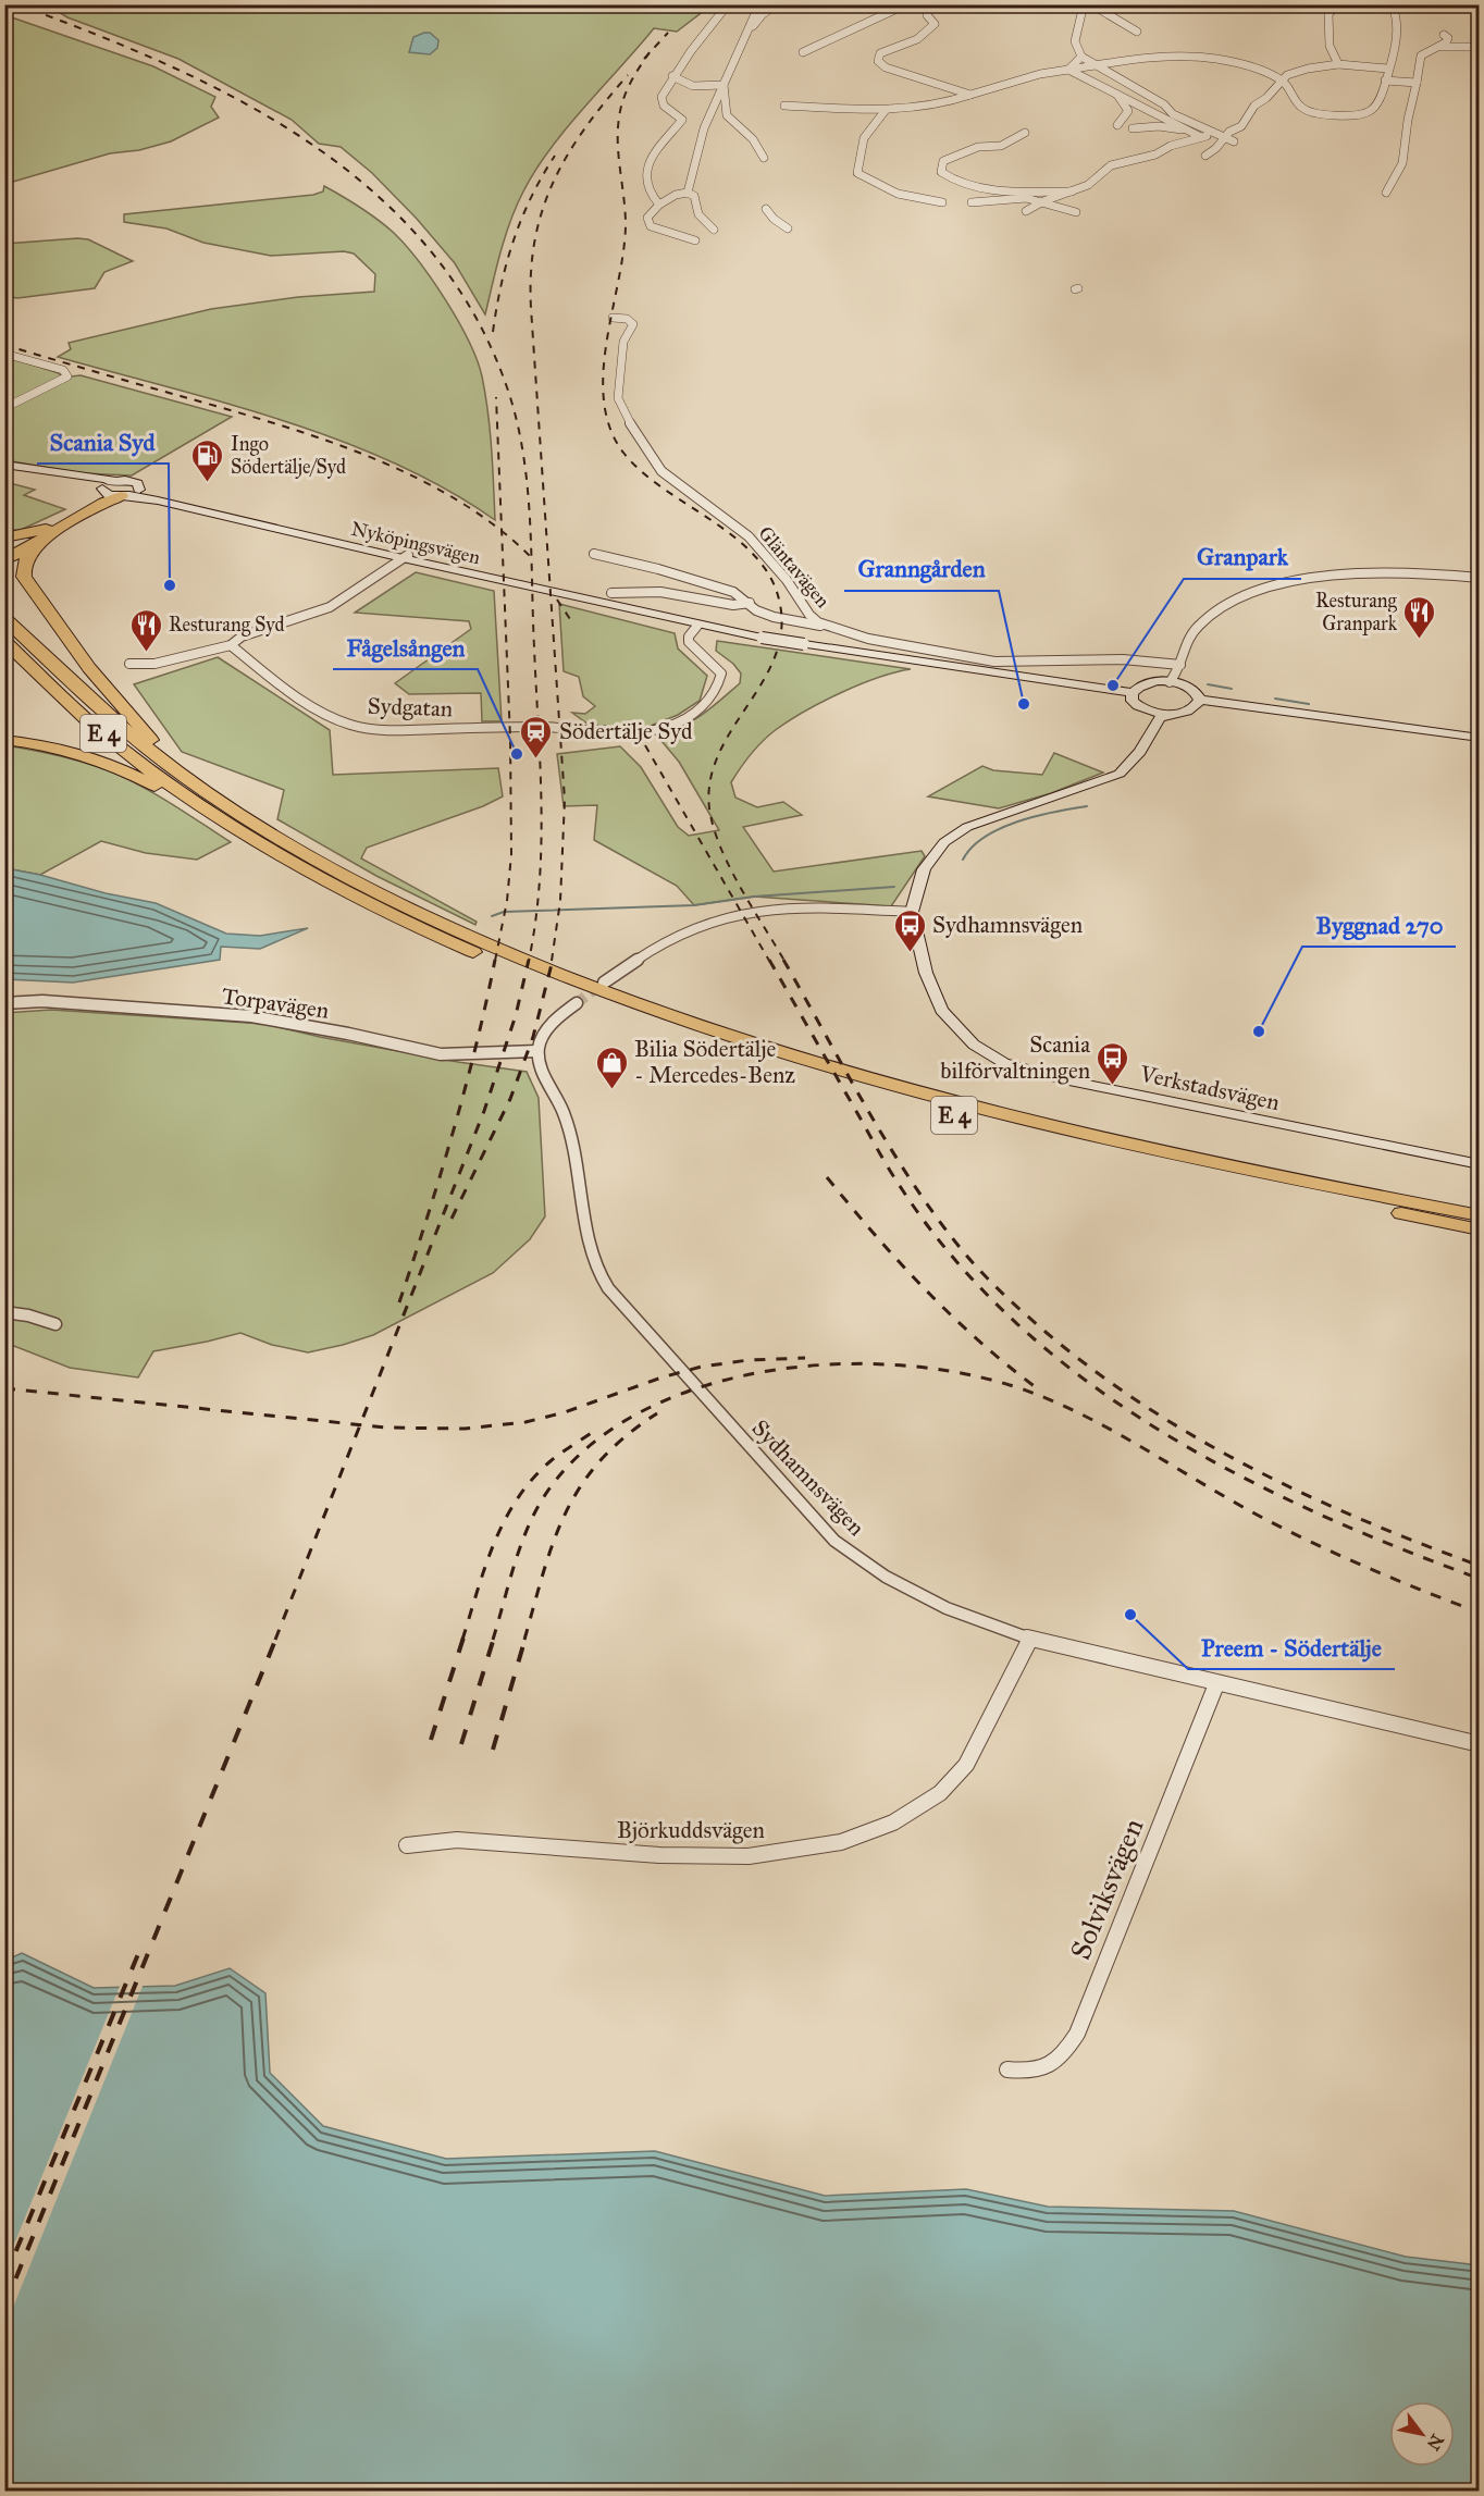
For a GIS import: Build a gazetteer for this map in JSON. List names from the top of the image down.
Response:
{
  "streets": {
    "highway": ["E 4"],
    "main road": ["Nyköpingsvägen", "Verkstadsvägen"],
    "street": [
      "Gläntavägen",
      "Sydgatan",
      "Torpavägen",
      "Sydhamnsvägen",
      "Björkuddsvägen",
      "Solviksvägen"
    ]
  },
  "crossings": [
    ["Nyköpingsvägen", "Sydgatan"],
    ["Torpavägen", "Sydhamnsvägen"],
    ["Sydhamnsvägen", "Björkuddsvägen"],
    ["Sydhamnsvägen", "Solviksvägen"]
  ],
  "places": {
    "fuel station": ["Ingo Södertälje/Syd"],
    "other": [
      "Scania Syd",
      "Granpark",
      "Granngården",
      "Fågelsången",
      "Byggnad 270",
      "Preem - Södertälje"
    ],
    "restaurant": ["Resturang Granpark", "Resturang Syd"],
    "station": ["Södertälje Syd"],
    "bus stop": ["Sydhamnsvägen", "Scania bilförvaltningen"],
    "shop": ["Bilia Södertälje - Mercedes-Benz"]
  },
  "north": "bottom right"
}
